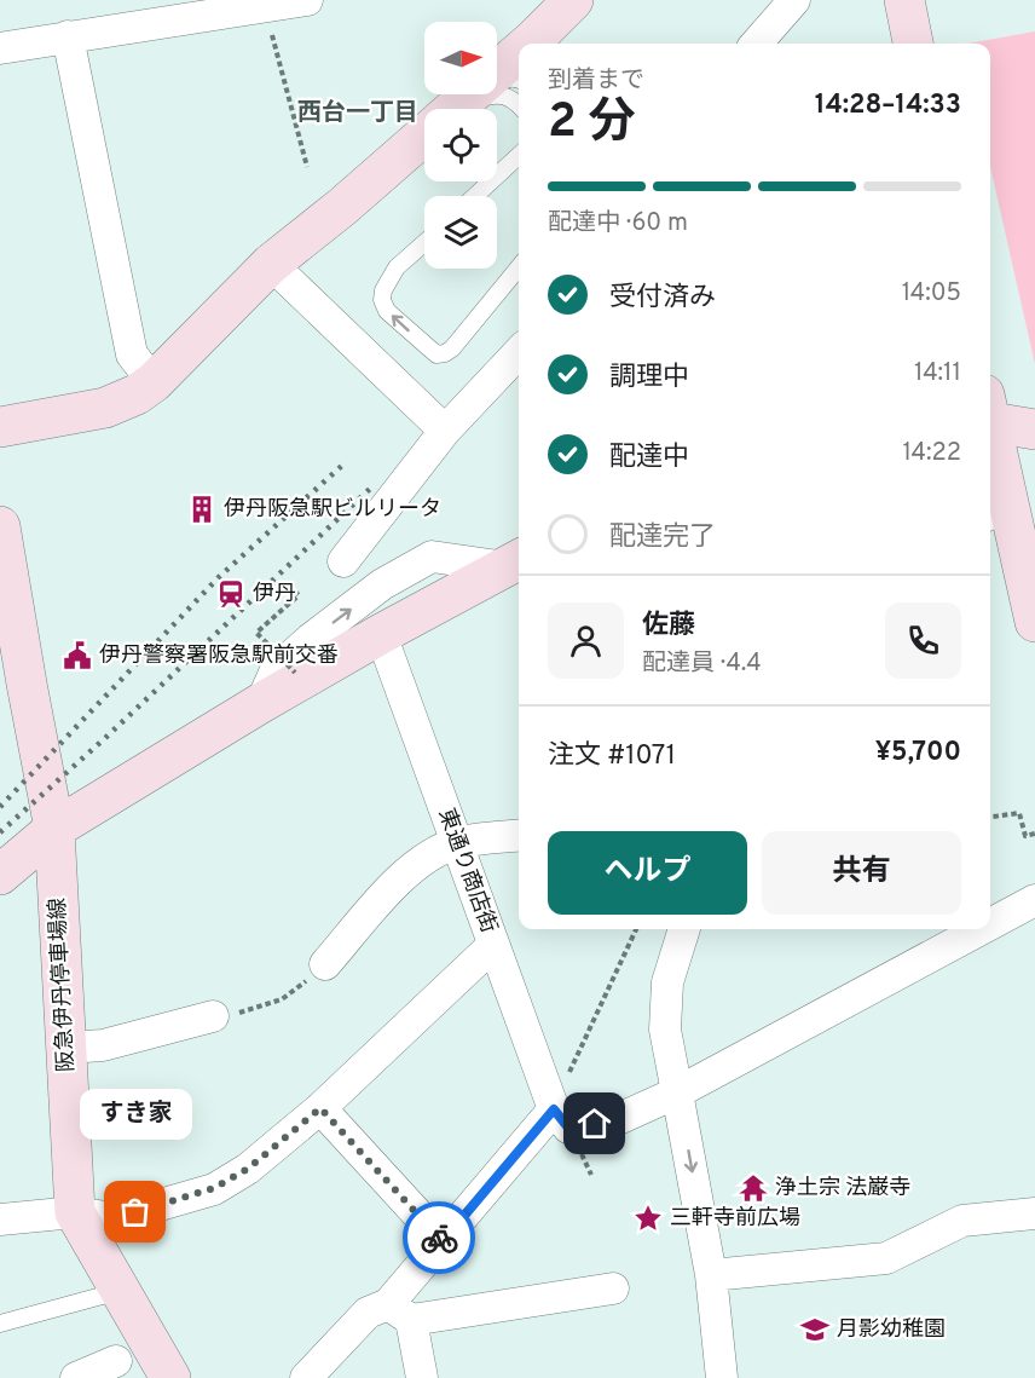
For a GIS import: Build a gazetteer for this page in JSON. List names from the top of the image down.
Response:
{
  "streets": {
    "street": ["東通り商店街", "阪急伊丹停車場線"]
  },
  "districts": ["西台一丁目"],
  "places": {
    "building": ["伊丹阪急駅ビルリータ"],
    "station": ["伊丹"],
    "public building": ["伊丹警察署阪急駅前交番"],
    "temple": ["浄土宗 法巌寺"],
    "other": ["すき家"],
    "place": ["三軒寺前広場"],
    "school or university": ["月影幼稚園"]
  },
  "north": "right",
  "page": {
    "heading": ["2 分", "到着まで", "14:28–14:33"],
    "panel": [
      "佐藤",
      "配達員 · 4.4",
      "注文 #1071",
      "¥5,700"
    ],
    "bar": "配達中 · 60 m",
    "list": [
      ["受付済み", "14:05"],
      ["調理中", "14:11"],
      ["配達中", "14:22"],
      "配達完了"
    ],
    "buttons": ["ヘルプ", "共有"],
    "bubble": "すき家"
  }
}
